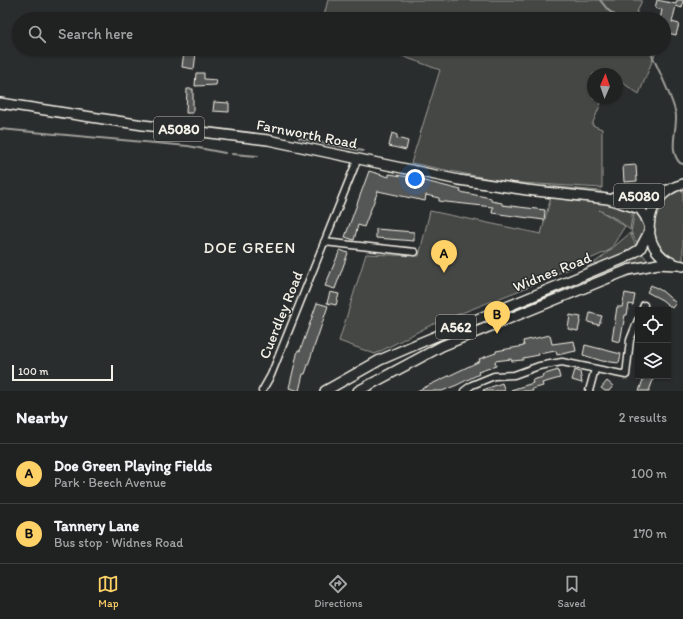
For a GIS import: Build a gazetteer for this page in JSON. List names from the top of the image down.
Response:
{
  "streets": {
    "main road": [
      "A5080",
      "Farnworth Road",
      "Widnes Road",
      "A562"
    ],
    "street": ["Cuerdley Road"]
  },
  "crossings": [
    ["Farnworth Road", "Widnes Road"],
    ["Farnworth Road", "Cuerdley Road"],
    ["Farnworth Road", "A562"],
    ["Widnes Road", "A562"]
  ],
  "districts": ["DOE GREEN"],
  "scale_bar": "100 m",
  "north": "top",
  "page": {
    "search": "Search here",
    "pins": ["A", "B"],
    "scale": "100 m",
    "heading": ["Nearby", "2 results"],
    "list": [
      {
        "mark": "A",
        "name": "Doe Green Playing Fields",
        "note": "Park · Beech Avenue",
        "value": "100 m"
      },
      {
        "mark": "B",
        "name": "Tannery Lane",
        "note": "Bus stop · Widnes Road",
        "value": "170 m"
      }
    ],
    "nav": ["Map", "Directions", "Saved"]
  }
}
